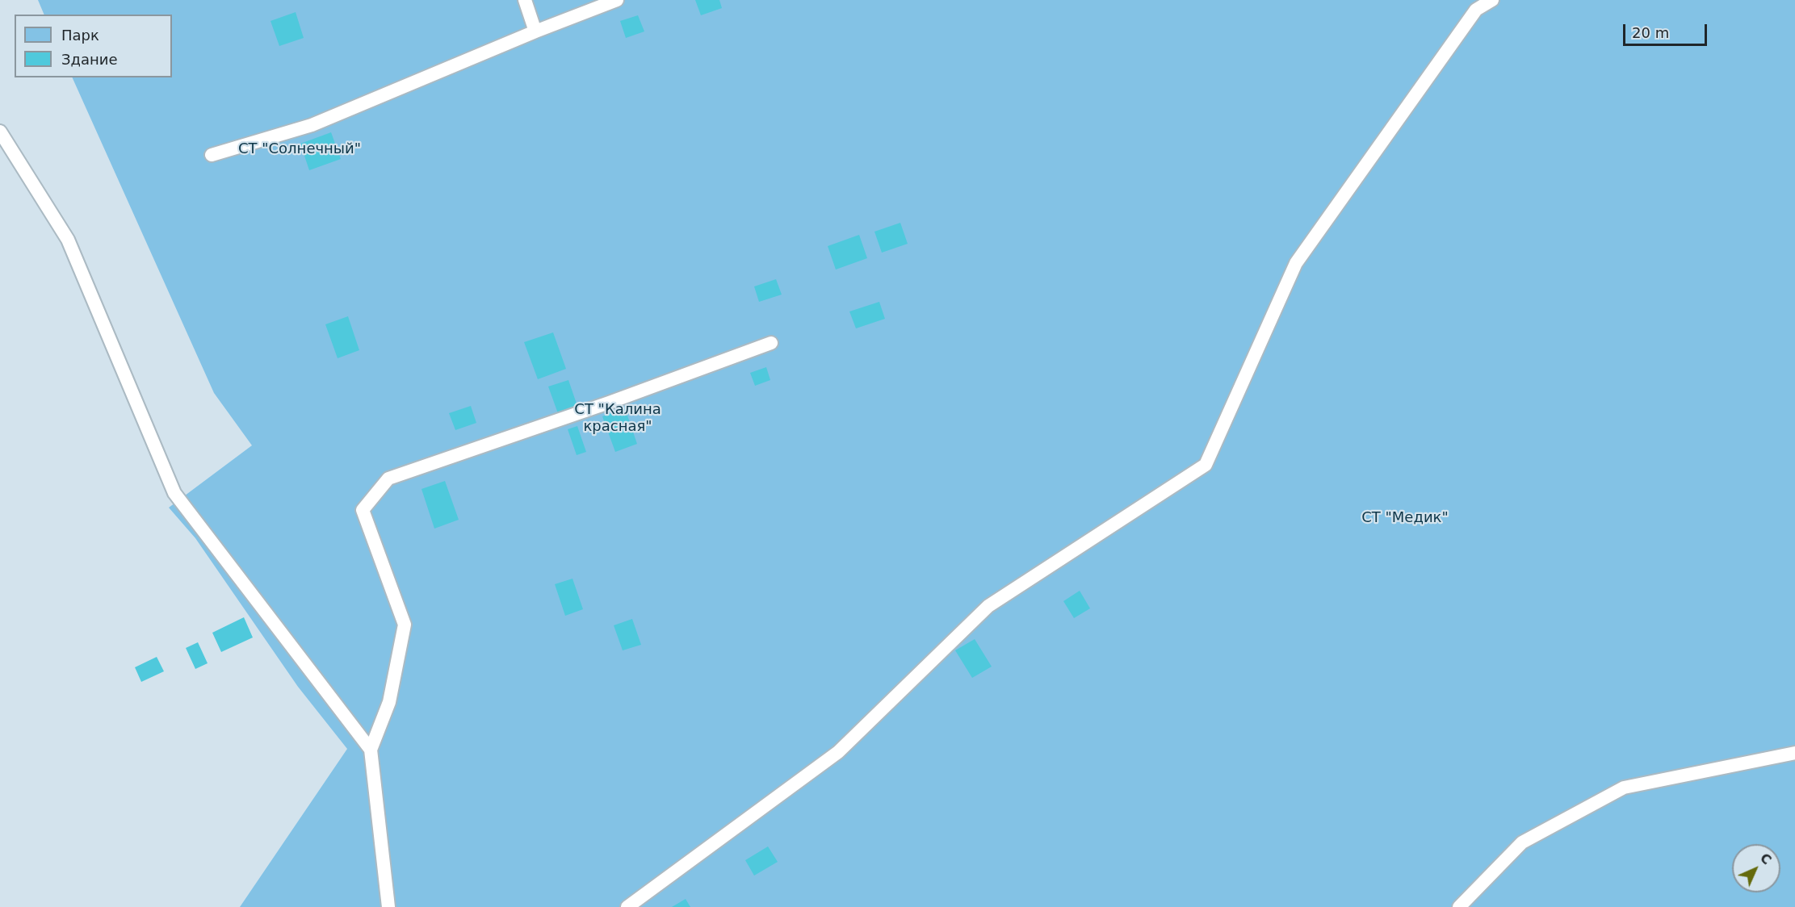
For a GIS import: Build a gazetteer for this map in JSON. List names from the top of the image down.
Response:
{
  "parks": ["СТ \"Солнечный\"", "СТ \"Калина красная\"", "СТ \"Медик\""],
  "legend": ["Парк", "Здание"],
  "scale_bar": "20 m",
  "north": "top right"
}
